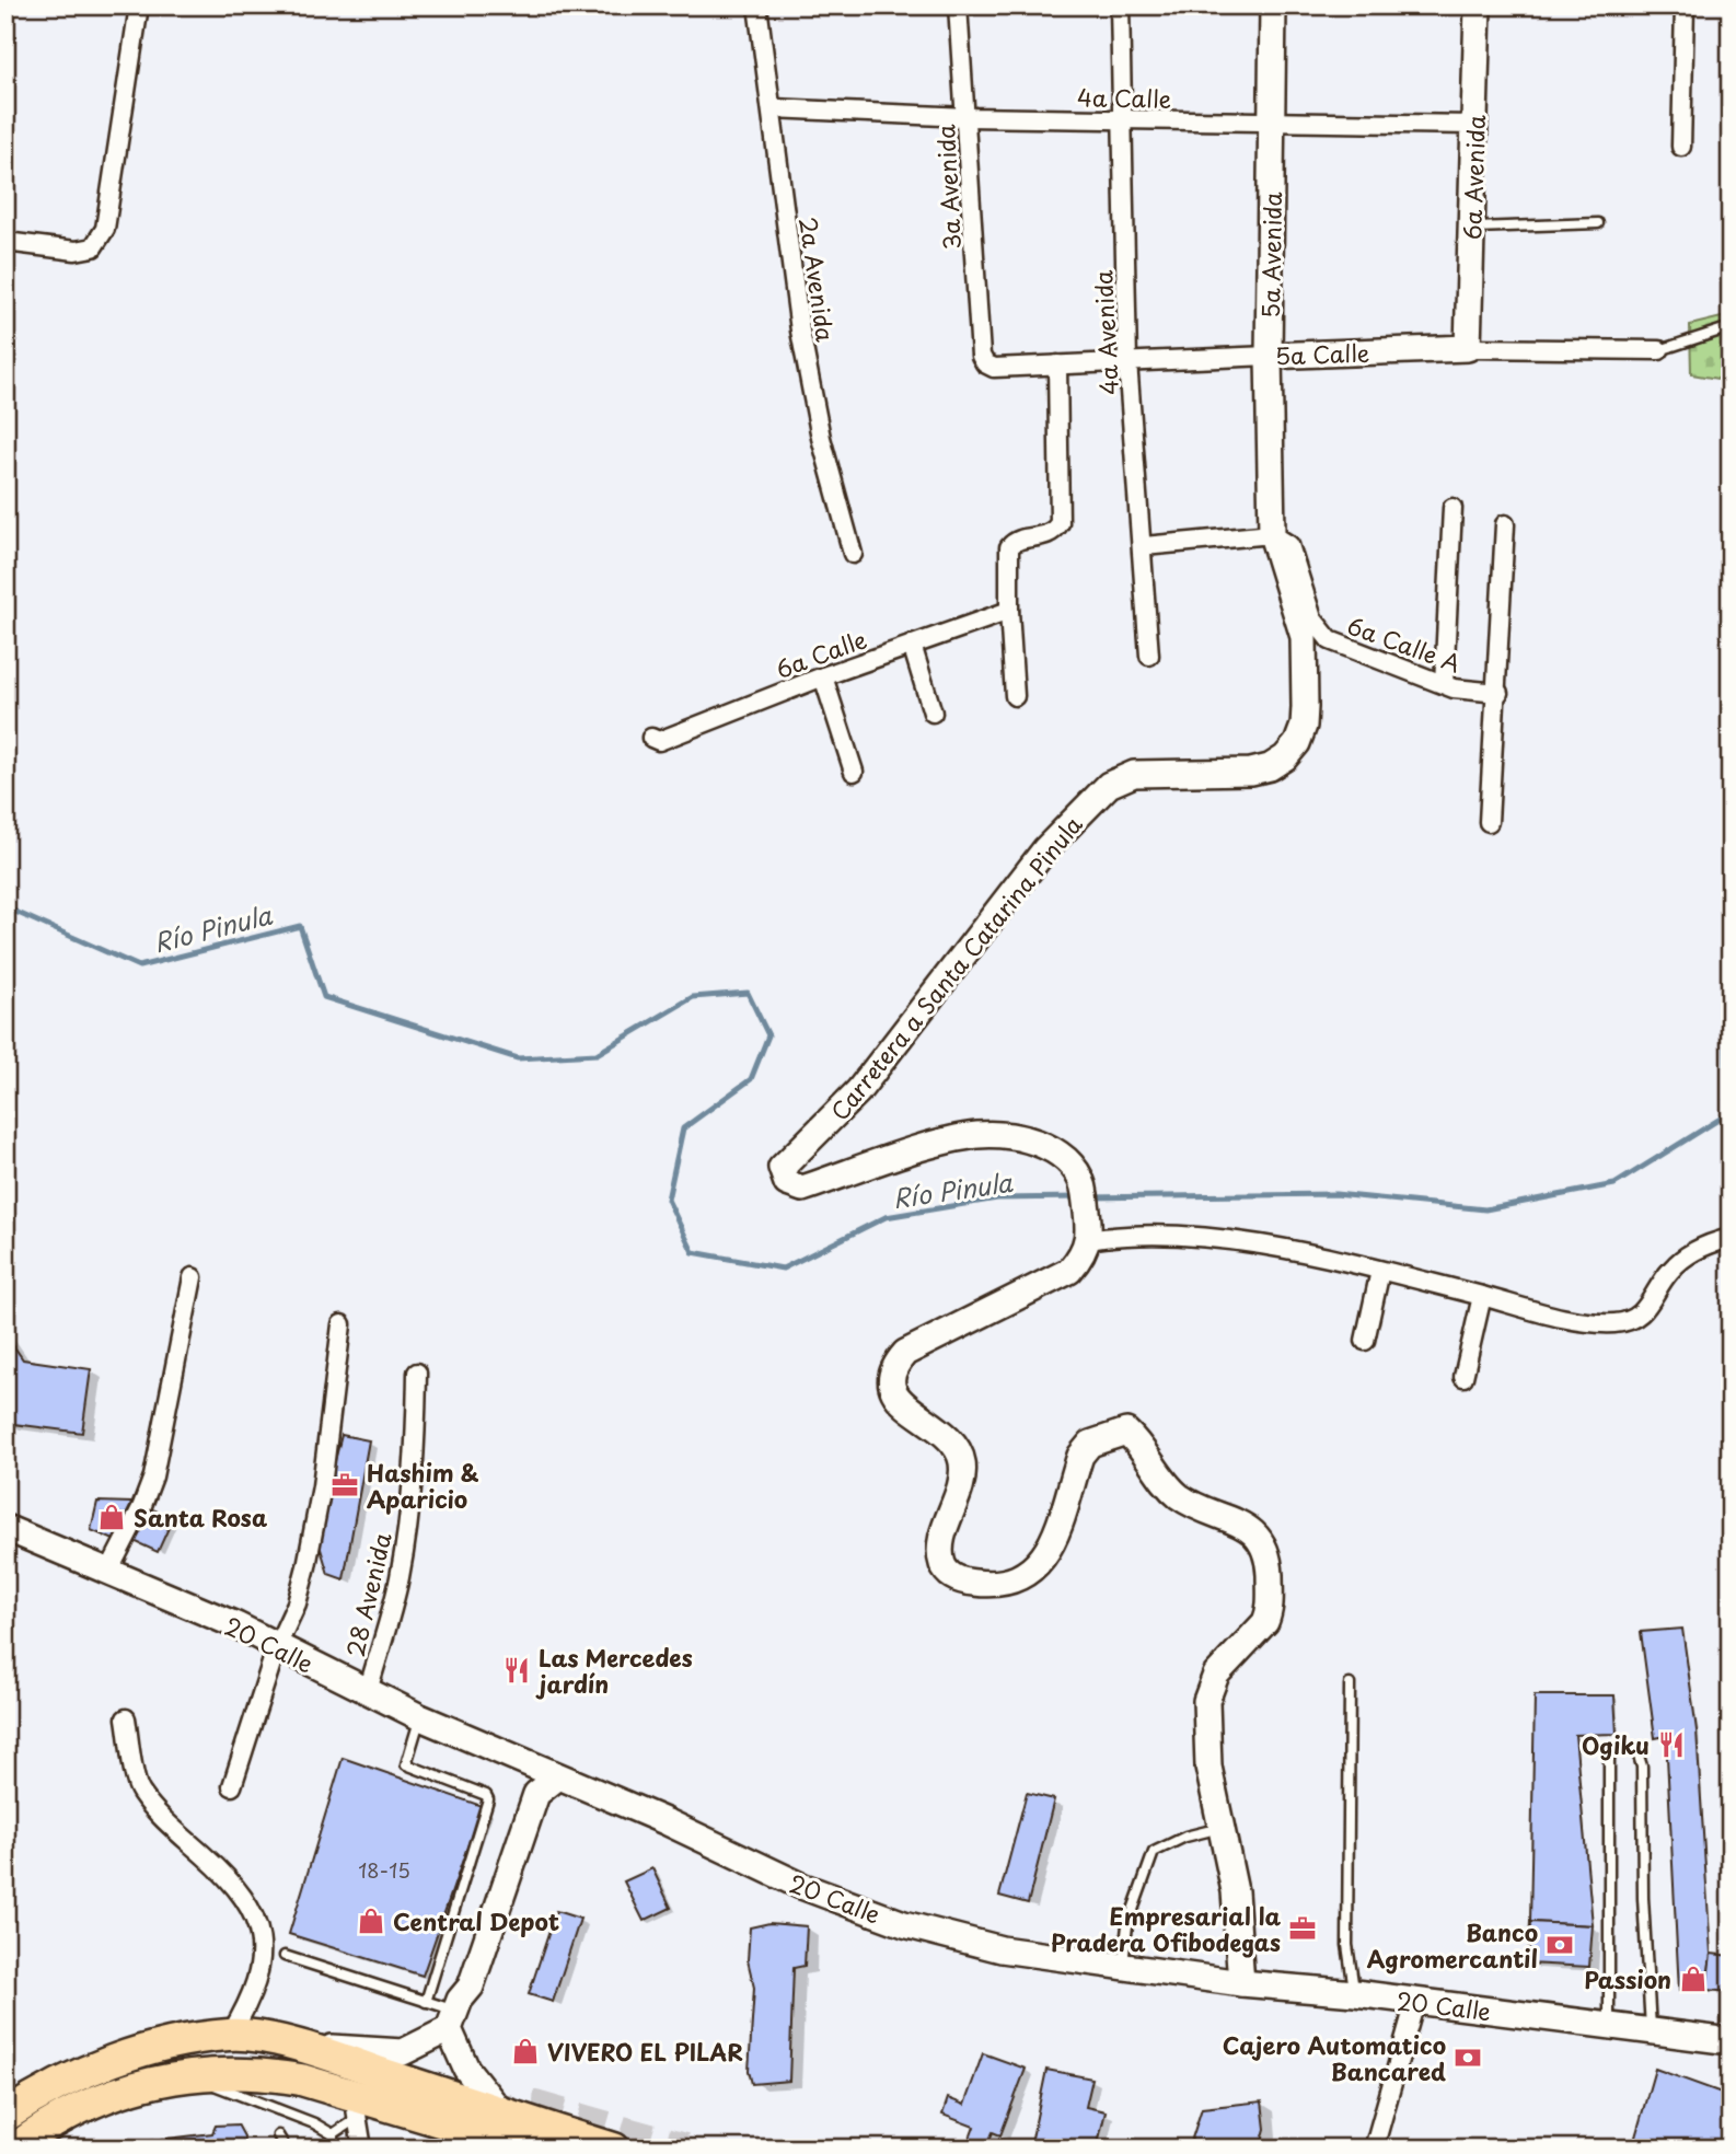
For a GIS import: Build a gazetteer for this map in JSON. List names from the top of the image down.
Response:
{
  "streets": {
    "street": [
      "4a Calle",
      "6a Avenida",
      "3a Avenida",
      "5a Avenida",
      "2a Avenida",
      "4a Avenida",
      "5a Calle",
      "6a Calle A",
      "6a Calle",
      "Carretera a Santa Catarina Pinula",
      "28 Avenida",
      "20 Calle"
    ]
  },
  "crossings": [
    ["4a Calle", "6a Avenida"],
    ["4a Calle", "3a Avenida"],
    ["4a Calle", "5a Avenida"],
    ["4a Calle", "2a Avenida"],
    ["4a Calle", "4a Avenida"],
    ["6a Avenida", "5a Calle"],
    ["3a Avenida", "5a Calle"],
    ["5a Avenida", "5a Calle"],
    ["5a Avenida", "6a Calle A"],
    ["5a Avenida", "Carretera a Santa Catarina Pinula"],
    ["4a Avenida", "5a Calle"],
    ["28 Avenida", "20 Calle"]
  ],
  "water": ["Río Pinula"],
  "places": {
    "office": ["Hashim & Aparicio", "Empresarial la Pradera Ofibodegas"],
    "shop": [
      "Santa Rosa",
      "Central Depot",
      "Passion",
      "VIVERO EL PILAR"
    ],
    "restaurant": ["Las Mercedes jardín", "Ogiku"],
    "bank": ["Banco Agromercantil", "Cajero Automatico Bancared"]
  },
  "house_numbers": ["18-15"]
}
